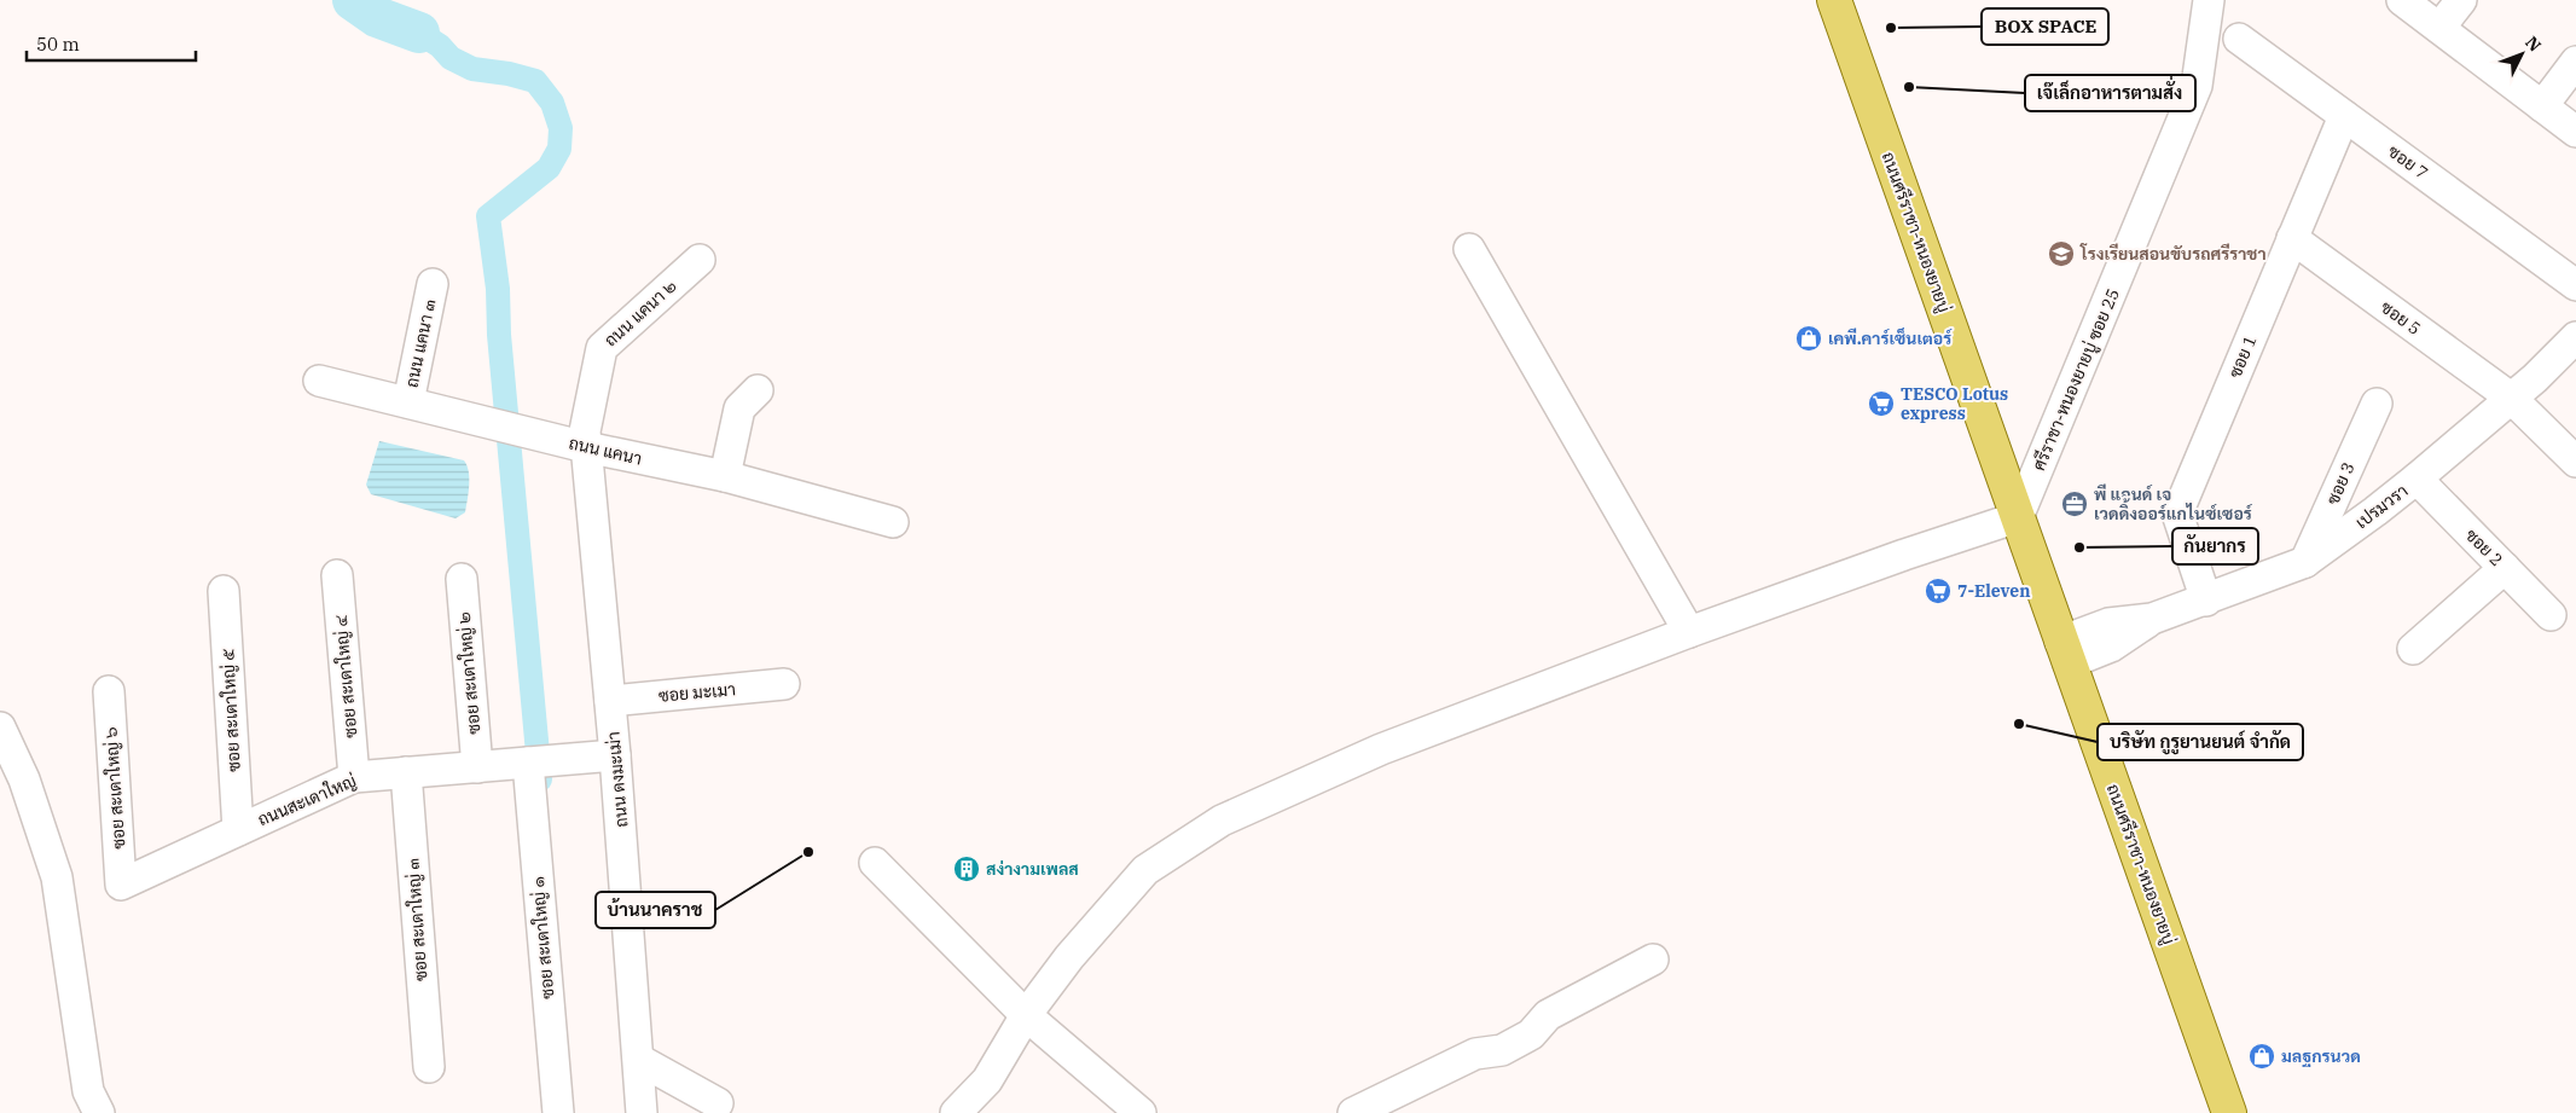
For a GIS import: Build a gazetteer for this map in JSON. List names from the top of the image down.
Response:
{
  "streets": {
    "main road": ["ถนนศรีราชา-หนองยายบู่"],
    "street": [
      "ซอย 7",
      "ถนน แคนา ๒",
      "ซอย 5",
      "ถนน แคนา ๓",
      "ซอย 1",
      "ศรีราชา-หนองยายบู่ ซอย 25",
      "ถนน แคนา",
      "ซอย 3",
      "เปรมวรา",
      "ซอย 2",
      "ซอย สะเดาใหญ่ ๒",
      "ซอย สะเดาใหญ่ ๔",
      "ซอย มะเมา",
      "ซอย สะเดาใหญ่ ๕",
      "ถนน ดงมะเม่า",
      "ซอย สะเดาใหญ่ ๖",
      "ถนนสะเดาใหญ่",
      "ซอย สะเดาใหญ่ ๓",
      "ซอย สะเดาใหญ่ ๑"
    ]
  },
  "crossings": [
    ["ซอย 7", "ซอย 1"],
    ["ถนนศรีราชา-หนองยายบู่", "ศรีราชา-หนองยายบู่ ซอย 25"],
    ["ถนนศรีราชา-หนองยายบู่", "เปรมวรา"],
    ["ถนน แคนา ๒", "ถนน แคนา"],
    ["ถนน แคนา ๒", "ถนน ดงมะเม่า"],
    ["ซอย 5", "ซอย 1"],
    ["ซอย 5", "เปรมวรา"],
    ["ถนน แคนา ๓", "ถนน แคนา"],
    ["ซอย 1", "เปรมวรา"],
    ["ถนน แคนา", "ถนน ดงมะเม่า"],
    ["ซอย 3", "เปรมวรา"],
    ["เปรมวรา", "ซอย 2"],
    ["ซอย สะเดาใหญ่ ๒", "ถนนสะเดาใหญ่"],
    ["ซอย สะเดาใหญ่ ๔", "ถนนสะเดาใหญ่"],
    ["ซอย มะเมา", "ถนน ดงมะเม่า"],
    ["ซอย สะเดาใหญ่ ๕", "ถนนสะเดาใหญ่"],
    ["ถนน ดงมะเม่า", "ถนนสะเดาใหญ่"],
    ["ซอย สะเดาใหญ่ ๖", "ถนนสะเดาใหญ่"],
    ["ถนนสะเดาใหญ่", "ซอย สะเดาใหญ่ ๓"],
    ["ถนนสะเดาใหญ่", "ซอย สะเดาใหญ่ ๑"]
  ],
  "places": {
    "other": [
      "BOX SPACE",
      "เจ๊เล็กอาหารตามสั่ง",
      "กันยากร",
      "บริษัท กูรูยานยนต์ จำกัด",
      "บ้านนาคราช"
    ],
    "school or university": ["โรงเรียนสอนขับรถศรีราชา"],
    "shop": ["เคพี.คาร์เซ็นเตอร์", "มลฐกรนวด"],
    "supermarket": ["TESCO Lotus express", "7-Eleven"],
    "office": ["พี แอนด์ เจ เวดดิ้งออร์แกไนซ์เซอร์"],
    "building": ["สง่างามเพลส"]
  },
  "scale_bar": "50 m",
  "north": "top right"
}
